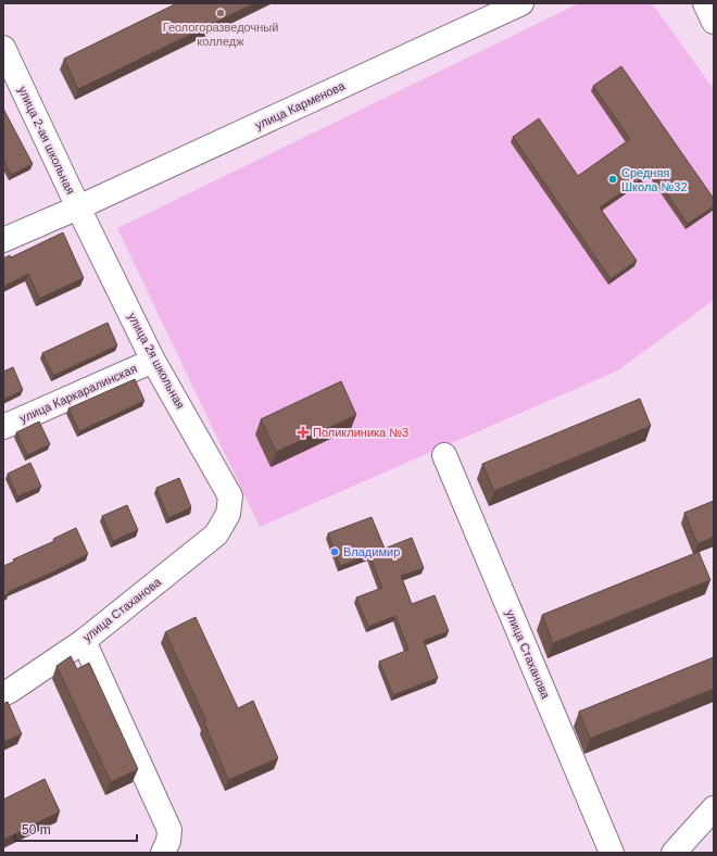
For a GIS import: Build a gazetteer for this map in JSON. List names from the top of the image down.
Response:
{
  "streets": {
    "street": [
      "улица Карменова",
      "улица 2-ая школьная",
      "улица 2я школьная",
      "улица Каркаралинская",
      "улица Стаханова"
    ]
  },
  "crossings": [
    ["улица Карменова", "улица 2-ая школьная"],
    ["улица Карменова", "улица 2я школьная"],
    ["улица 2-ая школьная", "улица 2я школьная"],
    ["улица 2я школьная", "улица Каркаралинская"],
    ["улица 2я школьная", "улица Стаханова"]
  ],
  "places": {
    "other": ["Геологоразведочный колледж", "Средняя Школа №32", "Владимир"],
    "health": ["Поликлиника №3"]
  },
  "scale_bar": "50 m"
}
